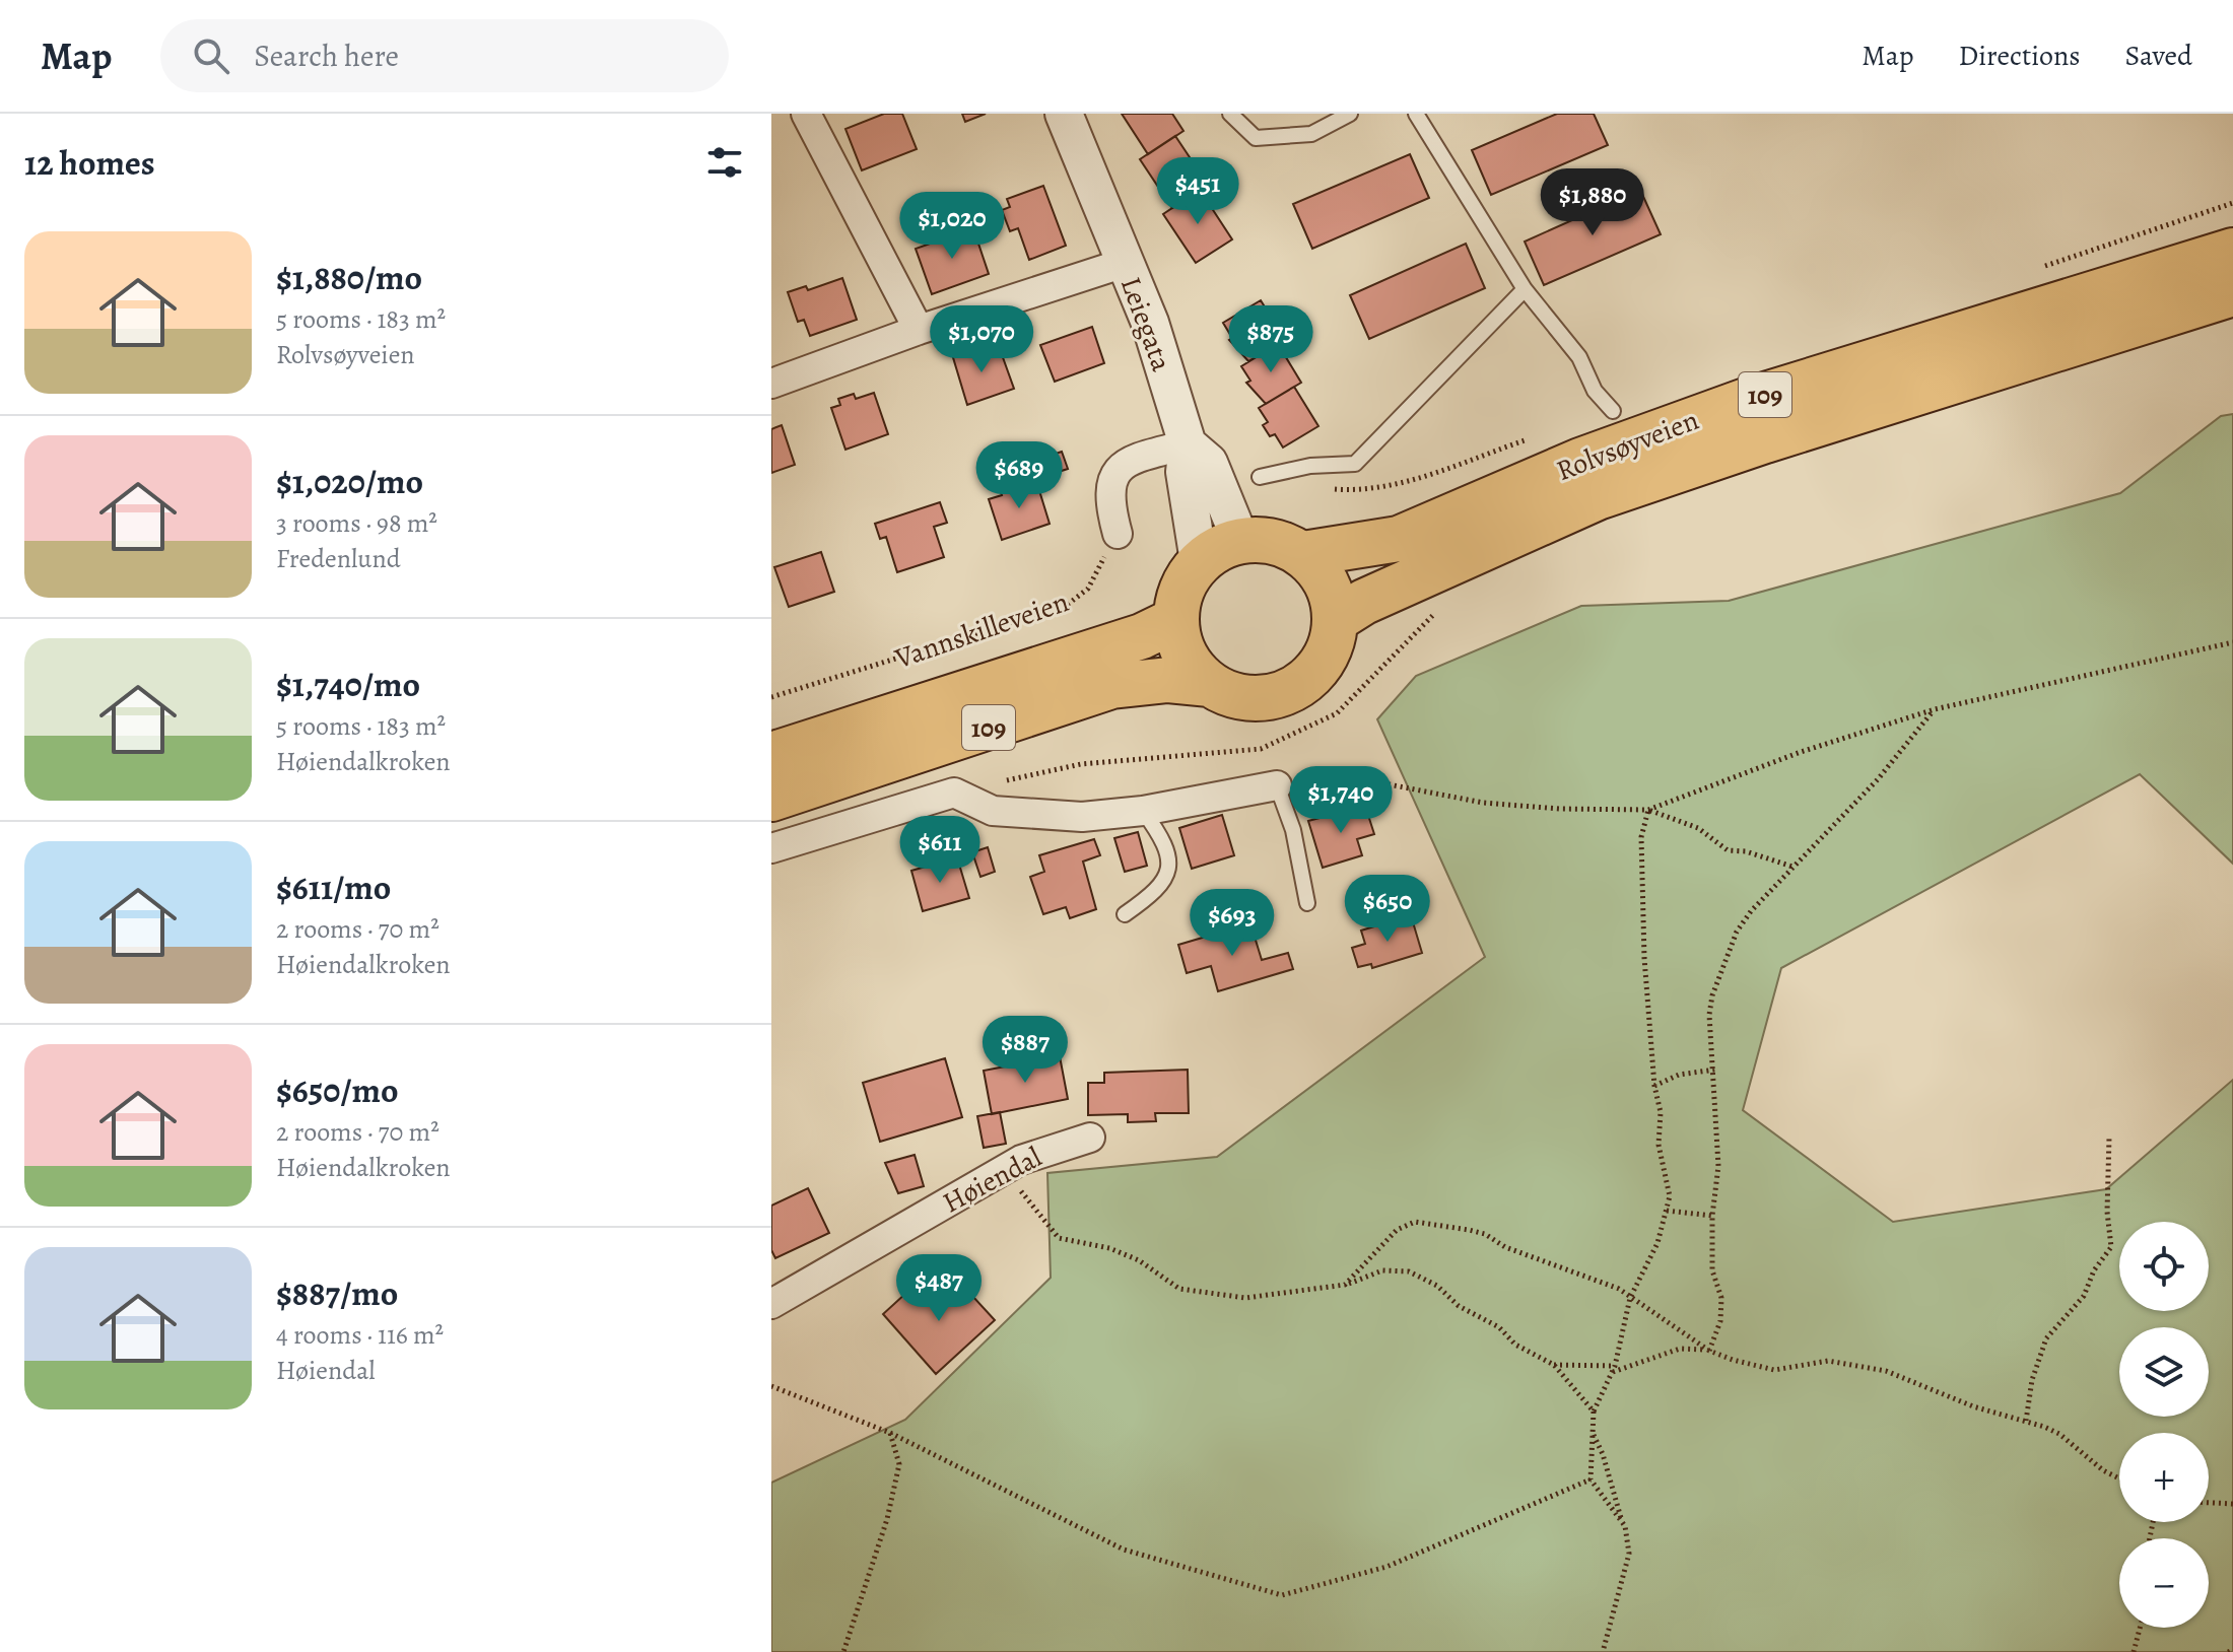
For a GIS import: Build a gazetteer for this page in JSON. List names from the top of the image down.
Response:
{
  "streets": {
    "main road": ["109", "Rolvsøyveien"],
    "street": ["Leiegata", "Høiendal"],
    "path": ["Vannskilleveien"]
  },
  "crossings": [
    ["Leiegata", "109"],
    ["Leiegata", "Rolvsøyveien"],
    ["109", "Rolvsøyveien"]
  ],
  "page": {
    "header": "Map",
    "search": "Search here",
    "nav": ["Map", "Directions", "Saved"],
    "heading": "12 homes",
    "price": [
      "$451",
      "$1,880",
      "$1,020",
      "$1,070",
      "$875",
      "$689",
      "$1,740",
      "$611",
      "$650",
      "$693",
      "$887",
      "$487"
    ],
    "list": [
      {
        "name": "$1,880/mo",
        "note": "5 rooms · 183 m² · Rolvsøyveien"
      },
      {
        "name": "$1,020/mo",
        "note": "3 rooms · 98 m² · Fredenlund"
      },
      {
        "name": "$1,740/mo",
        "note": "5 rooms · 183 m² · Høiendalkroken"
      },
      {
        "name": "$611/mo",
        "note": "2 rooms · 70 m² · Høiendalkroken"
      },
      {
        "name": "$650/mo",
        "note": "2 rooms · 70 m² · Høiendalkroken"
      },
      {
        "name": "$887/mo",
        "note": "4 rooms · 116 m² · Høiendal"
      }
    ],
    "map_buttons": ["+", "−"]
  }
}
